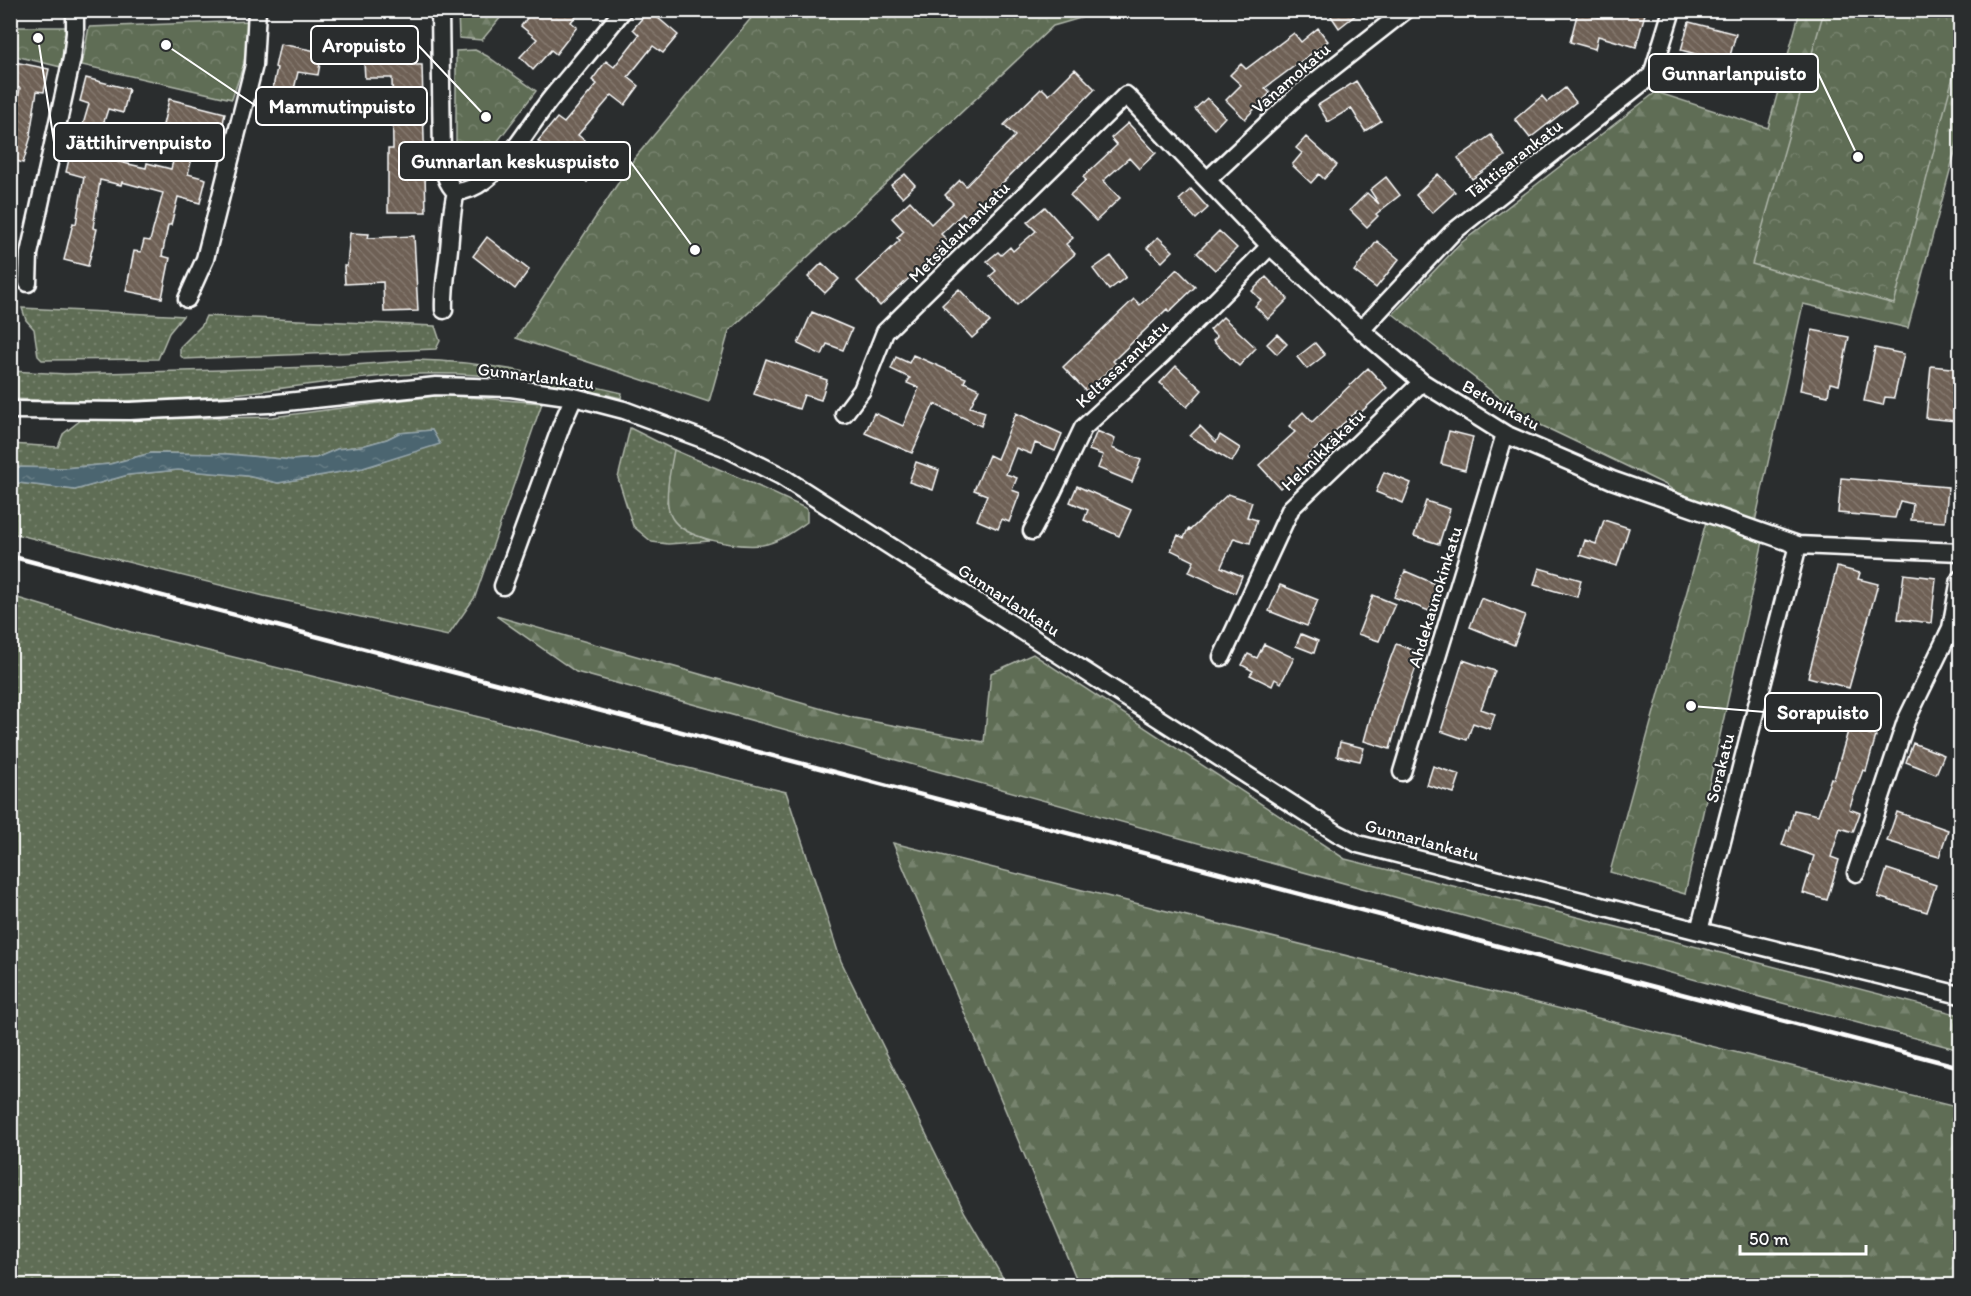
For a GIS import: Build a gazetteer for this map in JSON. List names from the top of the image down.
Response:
{
  "streets": {
    "street": [
      "Vanamokatu",
      "Tähtisarankatu",
      "Metsälauhankatu",
      "Keltasarankatu",
      "Gunnarlankatu",
      "Betonikatu",
      "Helmikkäkatu",
      "Ahdekaunokinkatu",
      "Sorakatu"
    ]
  },
  "crossings": [
    ["Vanamokatu", "Betonikatu"],
    ["Tähtisarankatu", "Betonikatu"],
    ["Metsälauhankatu", "Betonikatu"],
    ["Keltasarankatu", "Betonikatu"],
    ["Gunnarlankatu", "Sorakatu"],
    ["Betonikatu", "Helmikkäkatu"],
    ["Betonikatu", "Ahdekaunokinkatu"],
    ["Betonikatu", "Sorakatu"]
  ],
  "places": [
    "Jättihirvenpuisto",
    "Mammutinpuisto",
    "Aropuisto",
    "Gunnarlanpuisto",
    "Gunnarlan keskuspuisto",
    "Sorapuisto"
  ],
  "scale_bar": "50 m"
}
